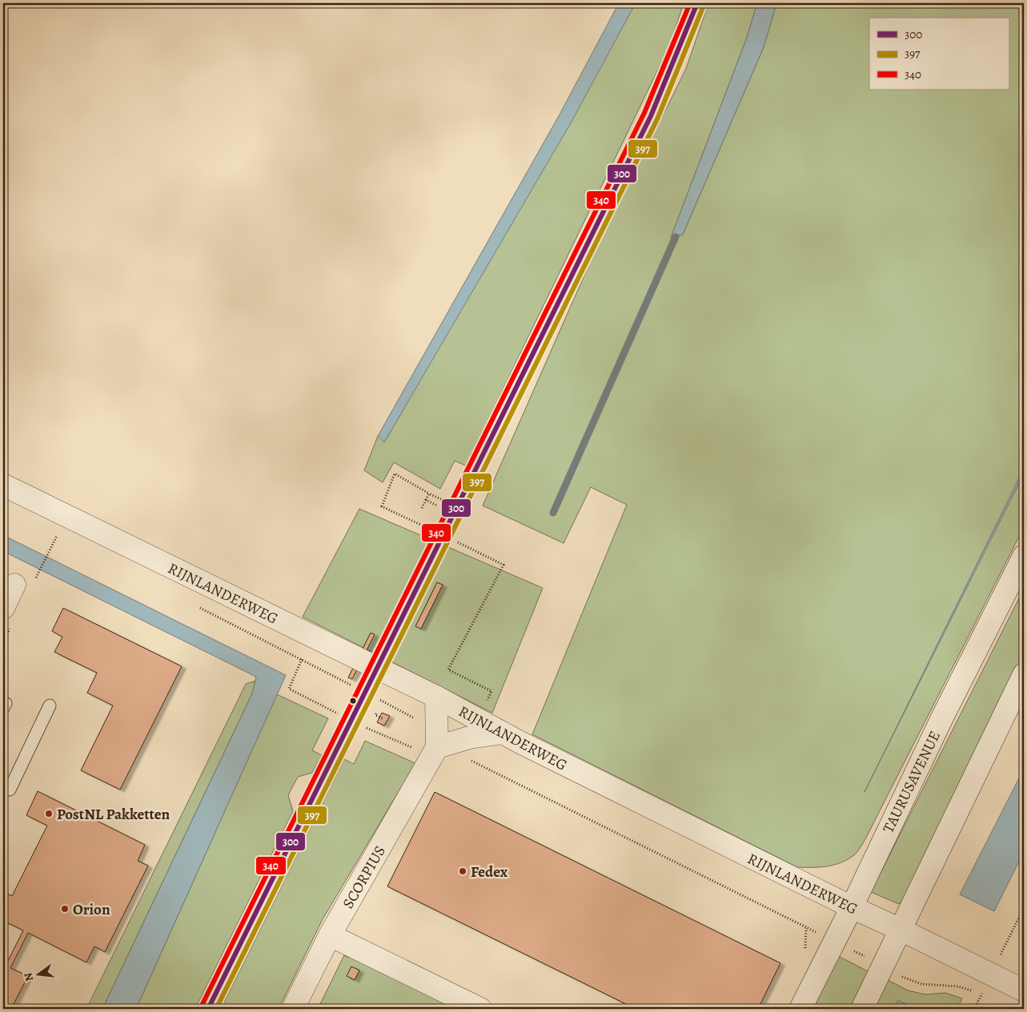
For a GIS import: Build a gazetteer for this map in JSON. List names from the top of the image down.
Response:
{
  "streets": {
    "street": ["RIJNLANDERWEG", "TAURUSAVENUE", "SCORPIUS"]
  },
  "crossings": [
    ["RIJNLANDERWEG", "TAURUSAVENUE"],
    ["RIJNLANDERWEG", "SCORPIUS"]
  ],
  "places": ["PostNL Pakketten", "Fedex", "Orion"],
  "lines": ["transit line 300", "transit line 340", "transit line 397"],
  "legend": ["300", "397", "340"],
  "north": "left"
}
